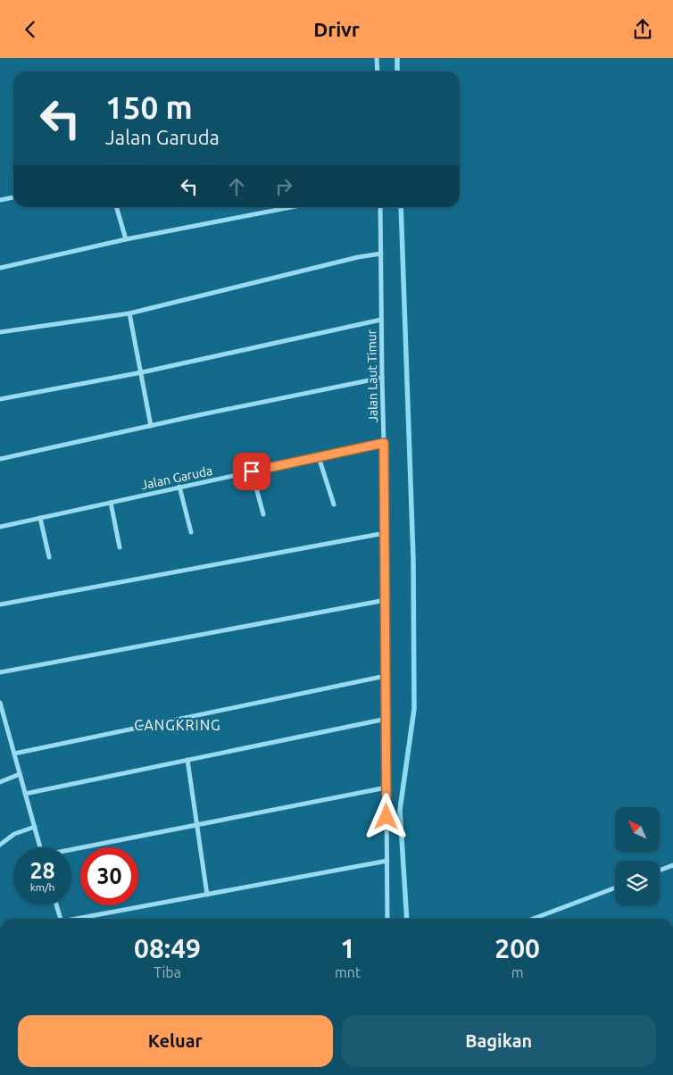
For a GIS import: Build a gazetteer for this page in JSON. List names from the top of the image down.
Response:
{
  "streets": {
    "street": ["Jalan Laut Timur", "Jalan Garuda"]
  },
  "crossings": [
    ["Jalan Laut Timur", "Jalan Garuda"]
  ],
  "districts": ["CANGKRING"],
  "north": "top left",
  "page": {
    "header": "Drivr",
    "turn": ["150 m", "Jalan Garuda"],
    "speed": "28 km/h",
    "limit": "30",
    "eta": [
      "08:49",
      "Tiba",
      "1",
      "mnt",
      "200",
      "m"
    ],
    "buttons": ["Keluar", "Bagikan"]
  }
}
